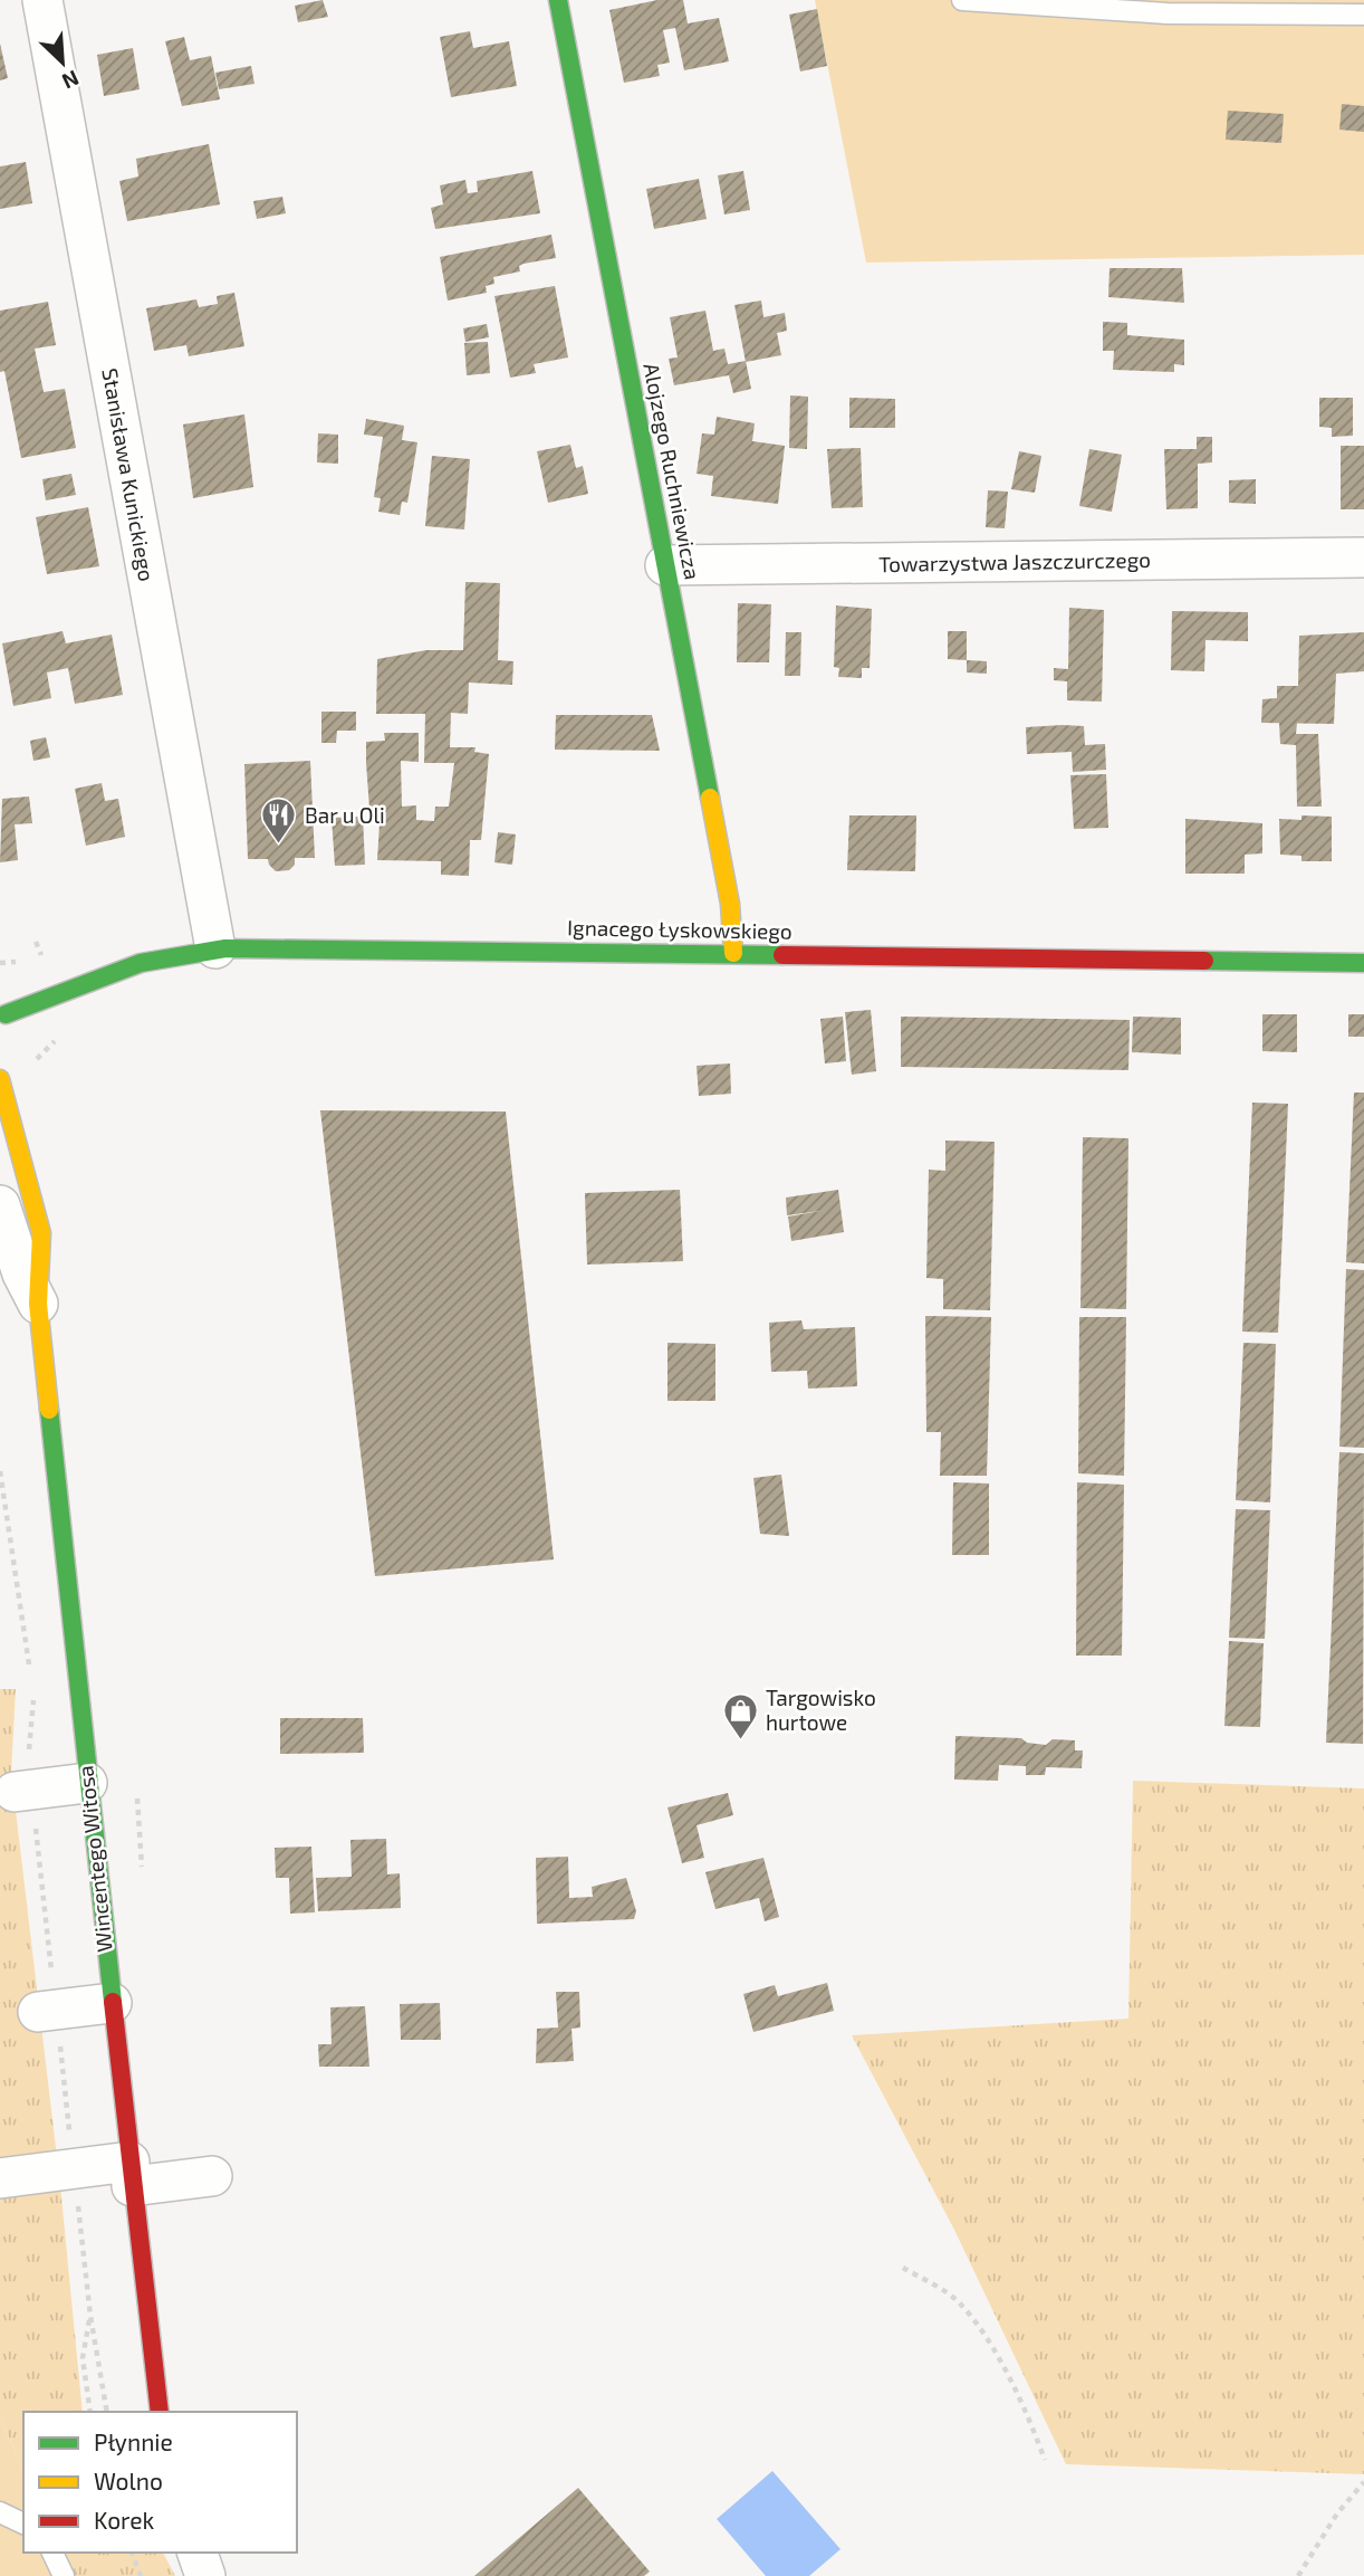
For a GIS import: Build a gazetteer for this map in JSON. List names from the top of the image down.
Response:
{
  "streets": {
    "street": [
      "Alojzego Ruchniewicza",
      "Stanisława Kunickiego",
      "Towarzystwa Jaszczurczego",
      "Ignacego Łyskowskiego",
      "Wincentego Witosa"
    ]
  },
  "crossings": [
    ["Alojzego Ruchniewicza", "Towarzystwa Jaszczurczego"],
    ["Alojzego Ruchniewicza", "Ignacego Łyskowskiego"],
    ["Stanisława Kunickiego", "Ignacego Łyskowskiego"]
  ],
  "places": {
    "restaurant": ["Bar u Oli"],
    "shop": ["Targowisko hurtowe"]
  },
  "legend": ["Płynnie", "Wolno", "Korek"],
  "north": "bottom right"
}
